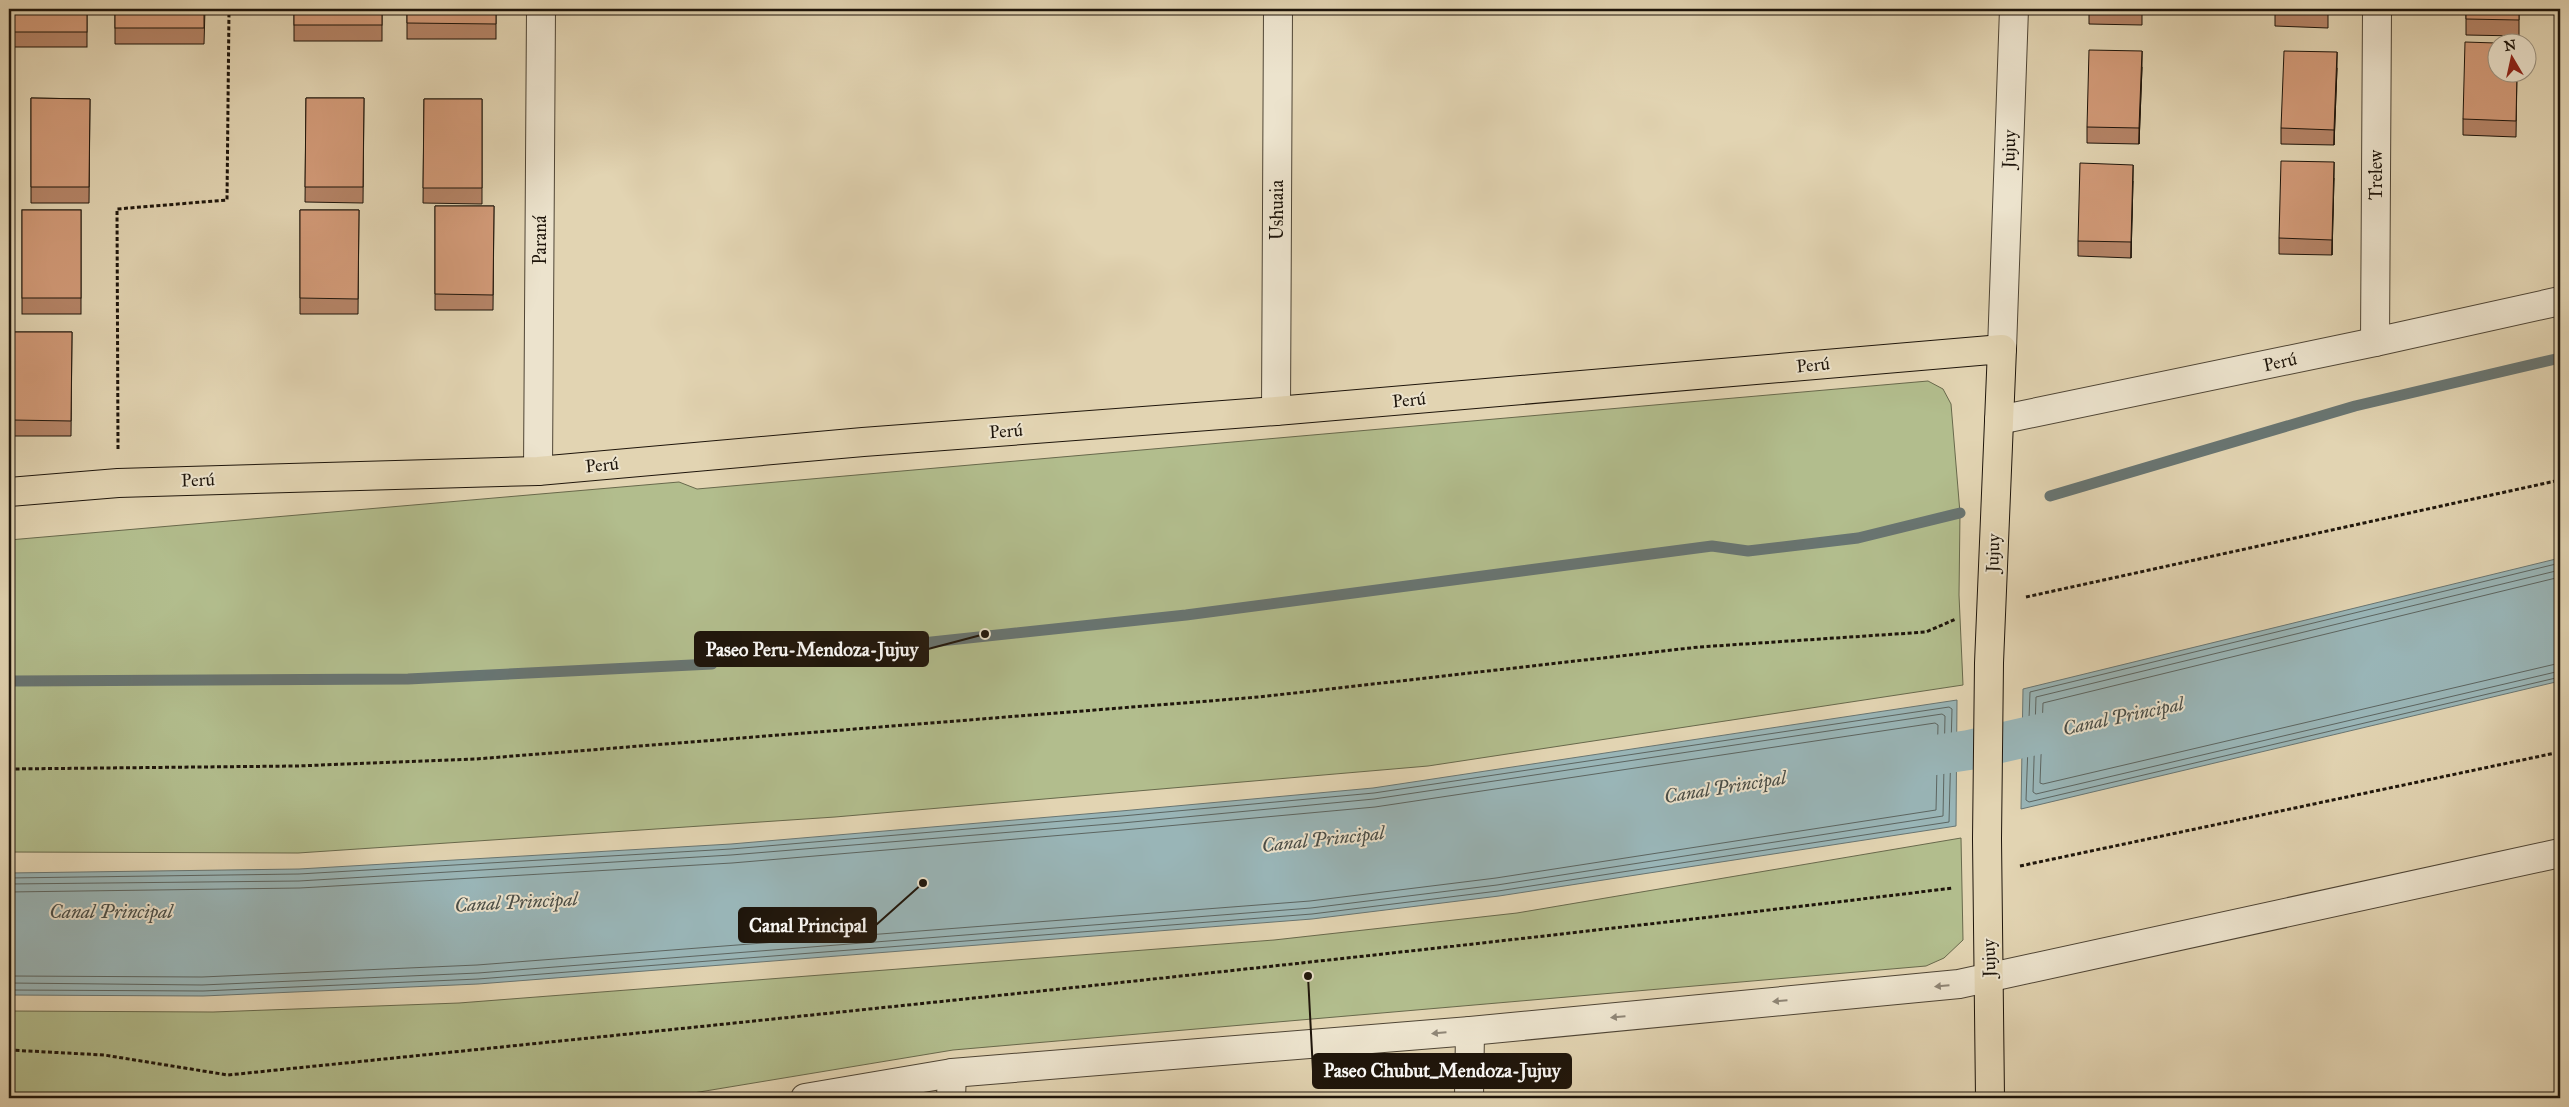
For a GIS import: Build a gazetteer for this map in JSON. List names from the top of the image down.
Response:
{
  "streets": {
    "main road": ["Jujuy", "Perú"],
    "street": ["Trelew", "Ushuaia", "Paraná"]
  },
  "crossings": [
    ["Jujuy", "Perú"],
    ["Trelew", "Perú"],
    ["Ushuaia", "Perú"],
    ["Paraná", "Perú"]
  ],
  "water": ["Canal Principal"],
  "places": ["Paseo Peru-Mendoza-Jujuy", "Canal Principal", "Paseo Chubut_Mendoza-Jujuy"],
  "north": "top"
}
